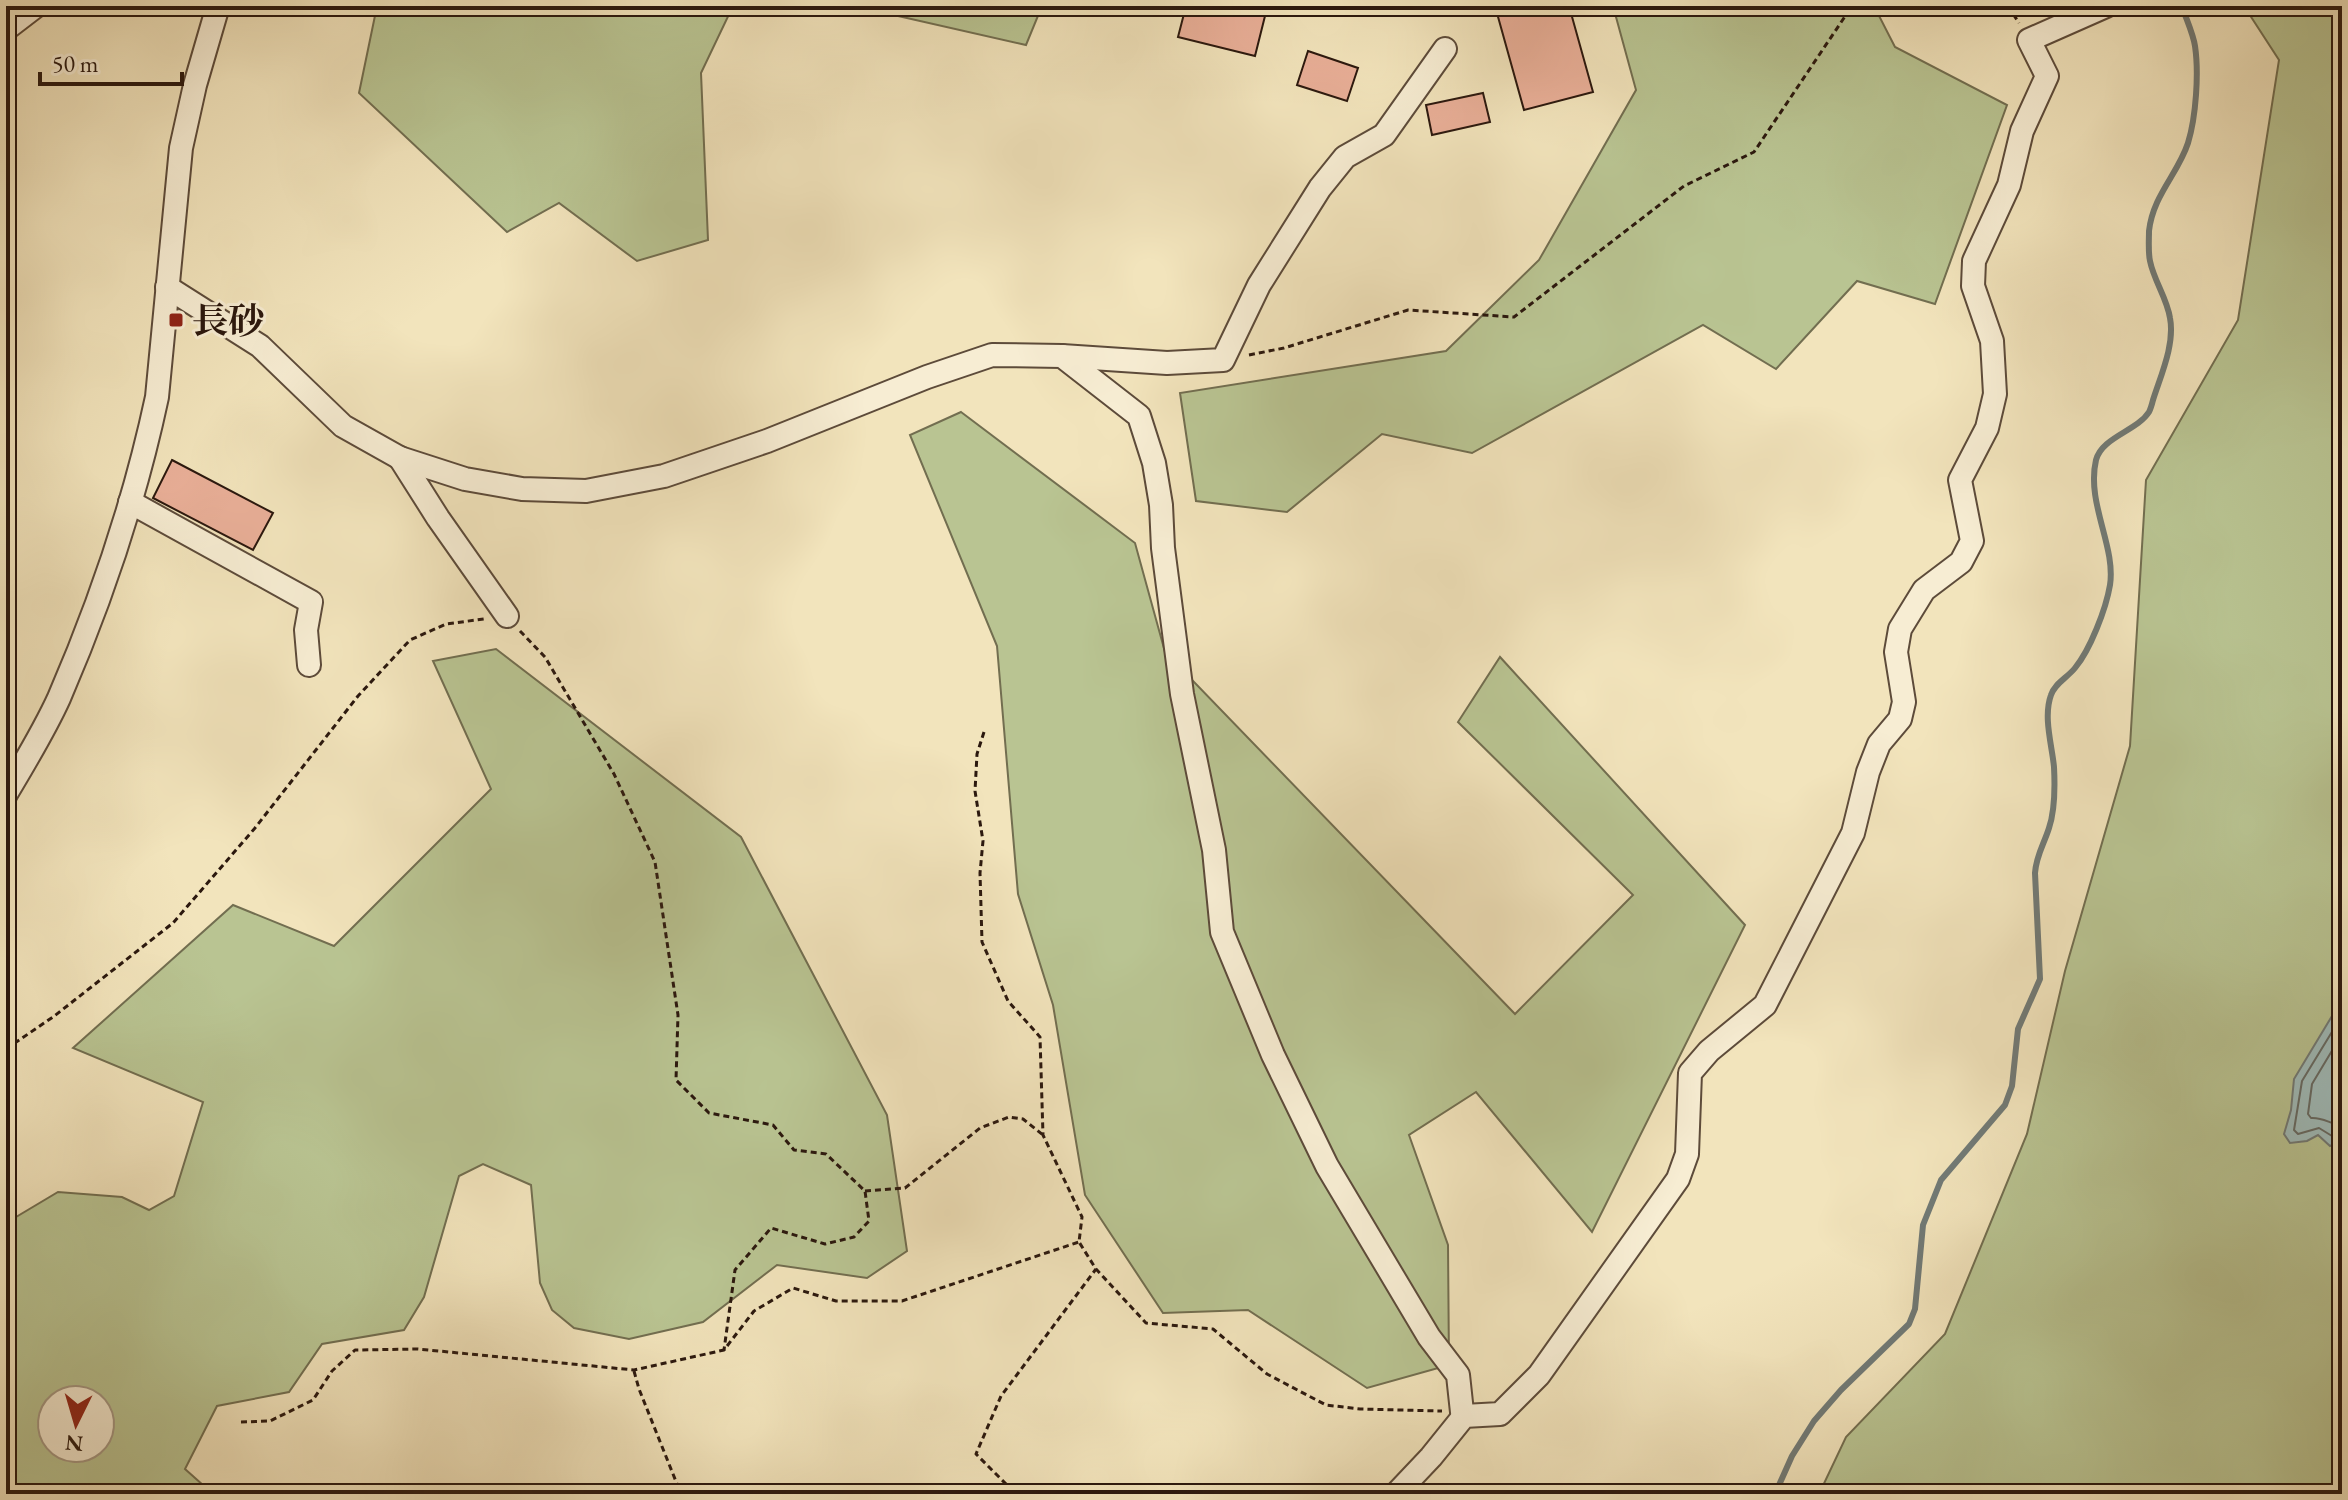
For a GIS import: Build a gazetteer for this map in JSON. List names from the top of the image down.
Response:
{
  "places": {
    "transit": ["長砂"]
  },
  "scale_bar": "50 m",
  "north": "bottom"
}
